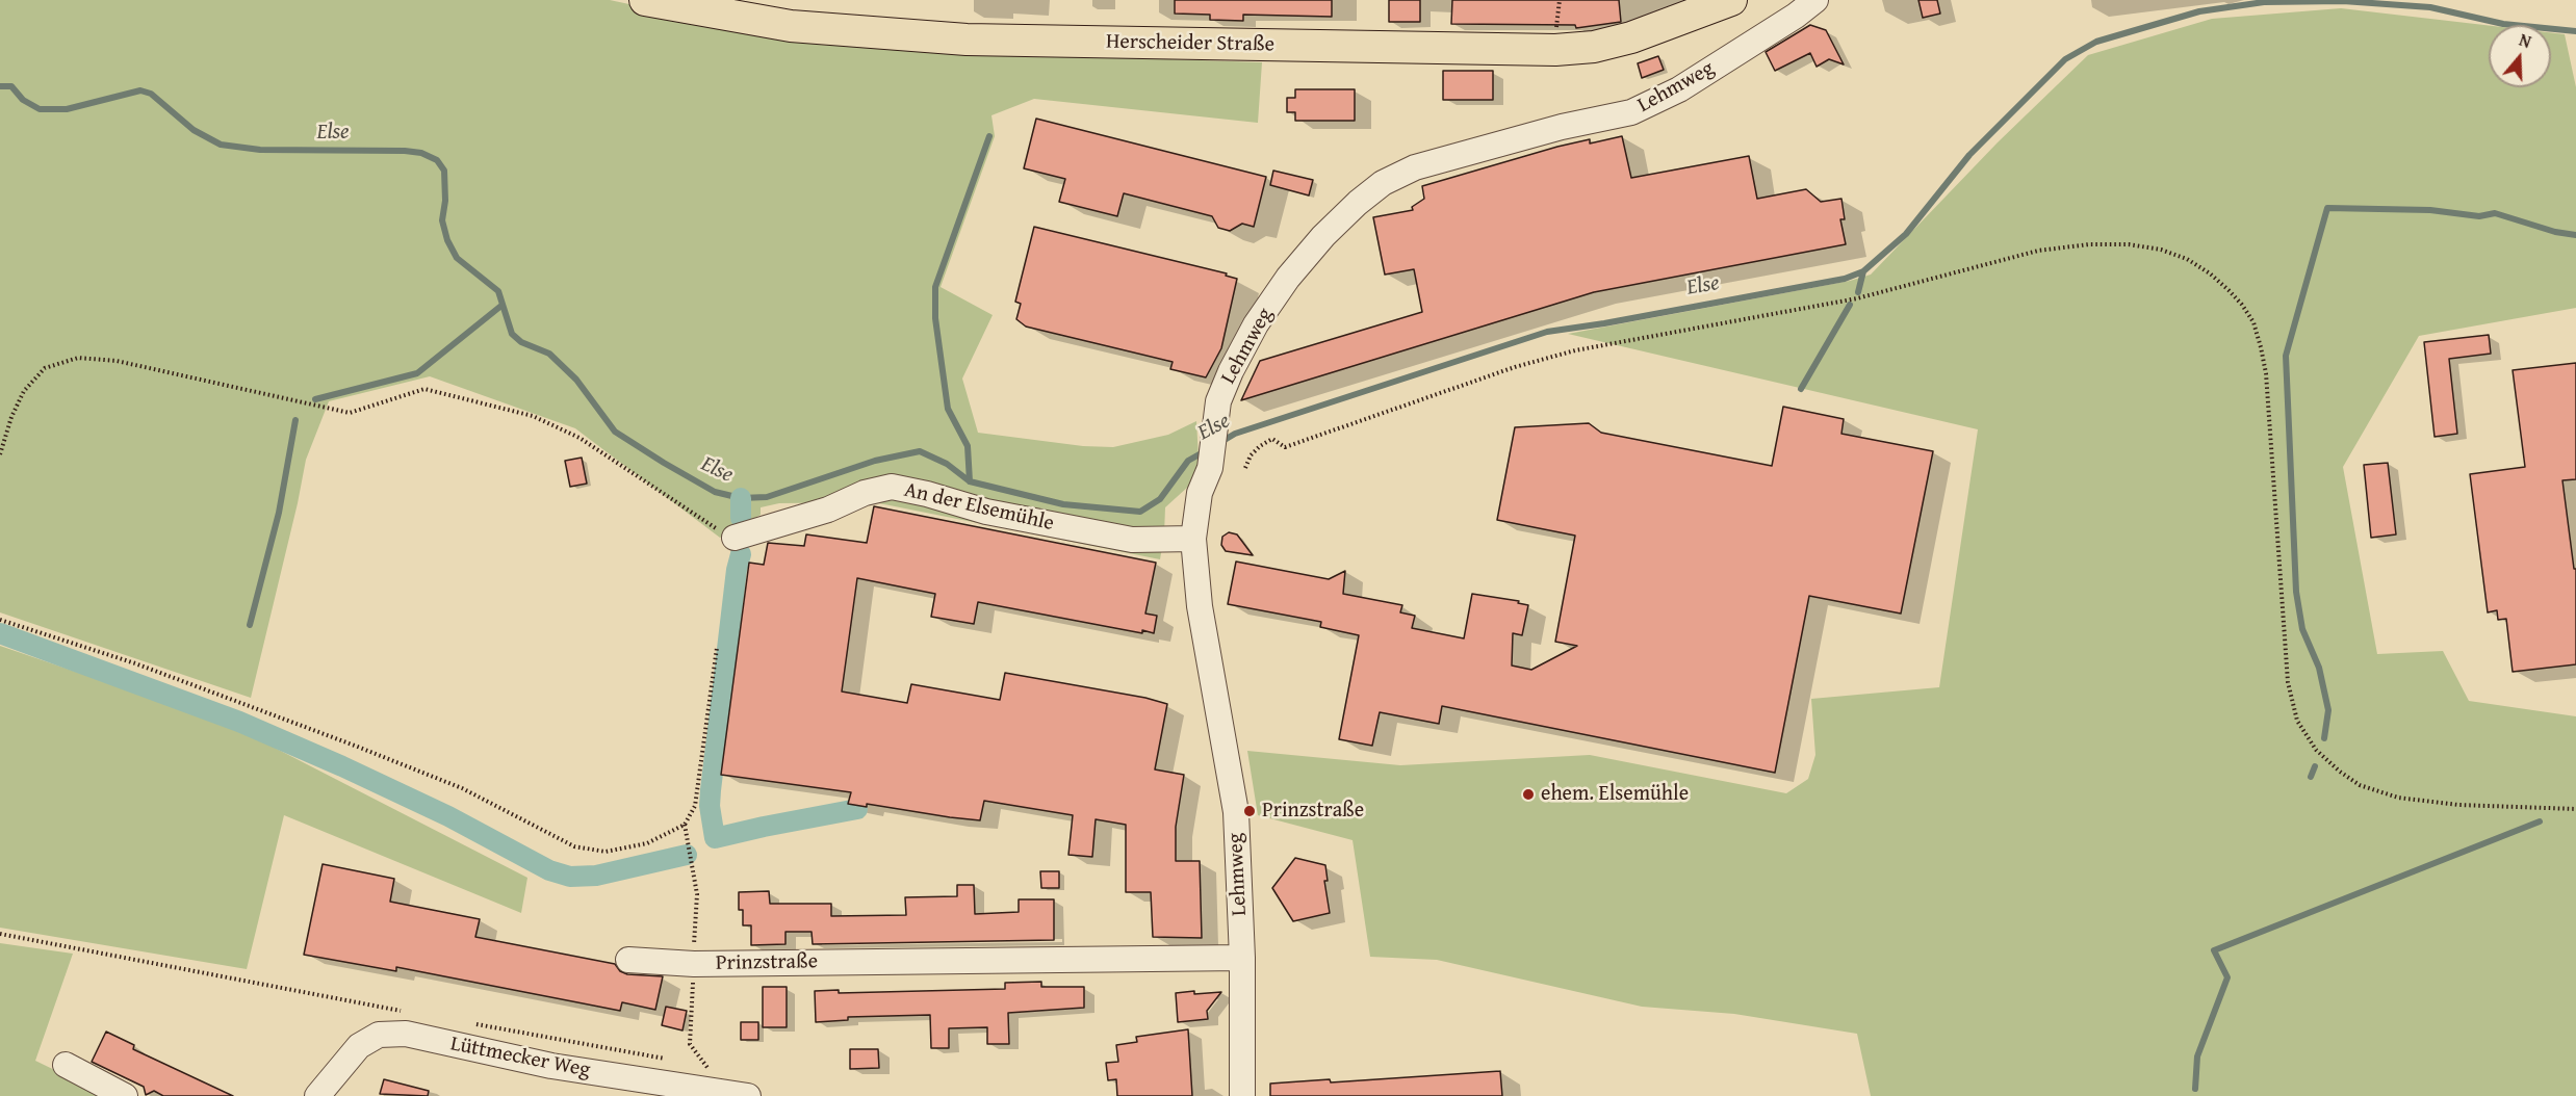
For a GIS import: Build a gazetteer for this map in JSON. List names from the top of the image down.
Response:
{
  "streets": {
    "main road": ["Herscheider Straße"],
    "street": [
      "Lehmweg",
      "An der Elsemühle",
      "Prinzstraße",
      "Lüttmecker Weg"
    ]
  },
  "crossings": [
    ["Lehmweg", "An der Elsemühle"],
    ["Lehmweg", "Prinzstraße"]
  ],
  "water": ["Else"],
  "places": ["ehem. Elsemühle", "Prinzstraße"],
  "north": "top"
}
